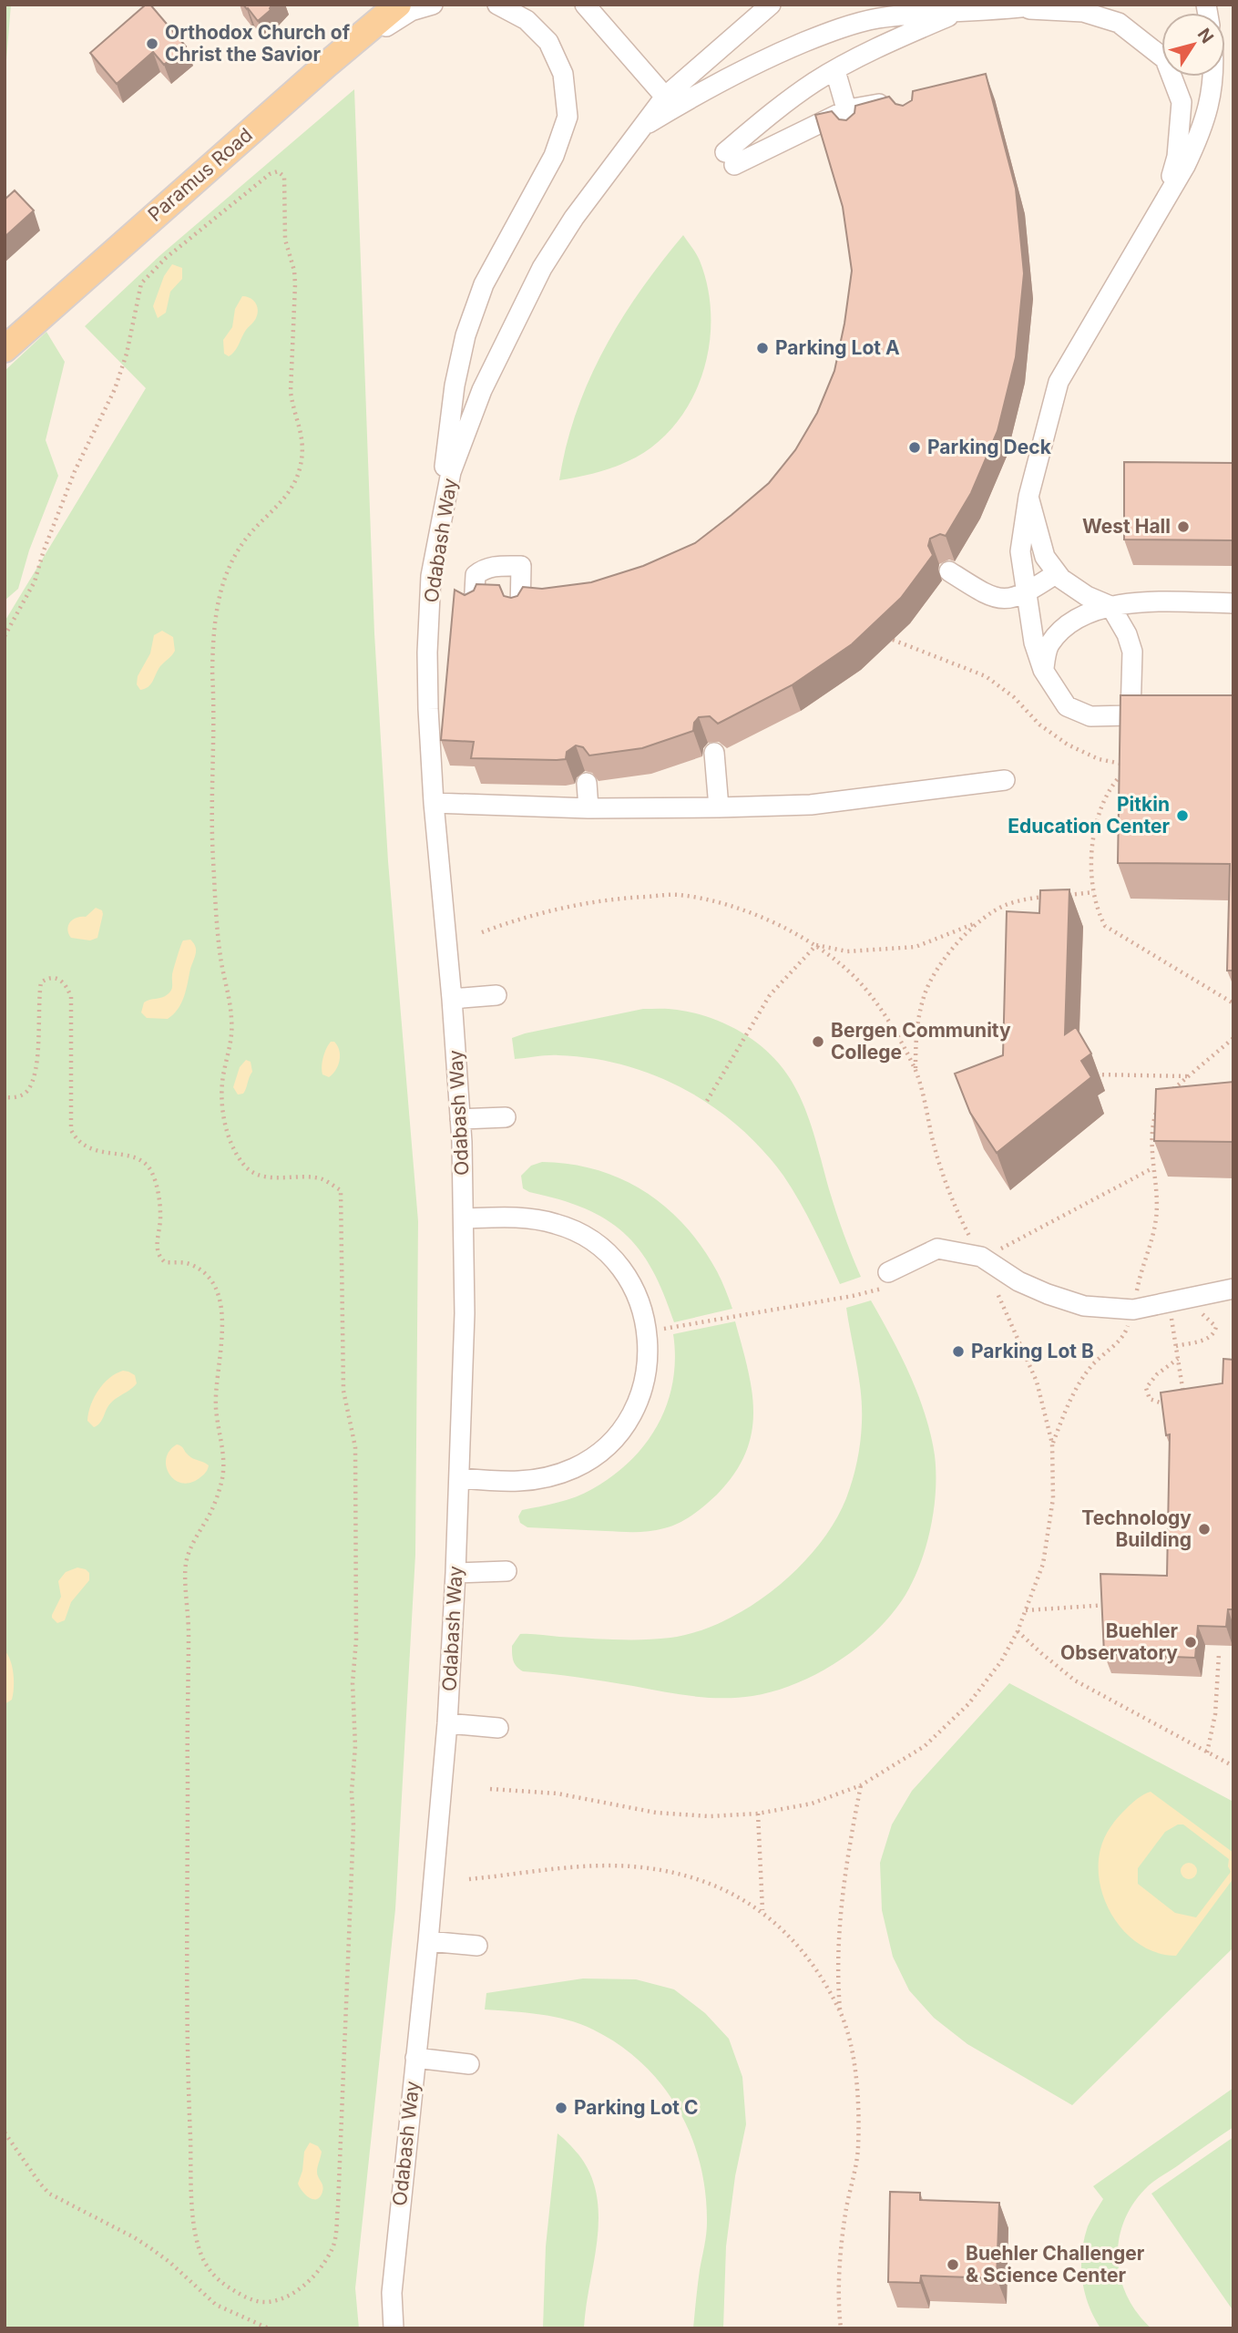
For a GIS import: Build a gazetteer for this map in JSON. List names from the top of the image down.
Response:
{
  "streets": {
    "main road": ["Paramus Road"],
    "street": ["Odabash Way"]
  },
  "places": [
    "Orthodox Church of Christ the Savior",
    "Parking Lot A",
    "Parking Deck",
    "West Hall",
    "Pitkin Education Center",
    "Bergen Community College",
    "Parking Lot B",
    "Technology Building",
    "Buehler Observatory",
    "Parking Lot C",
    "Buehler Challenger & Science Center"
  ],
  "north": "top right"
}
